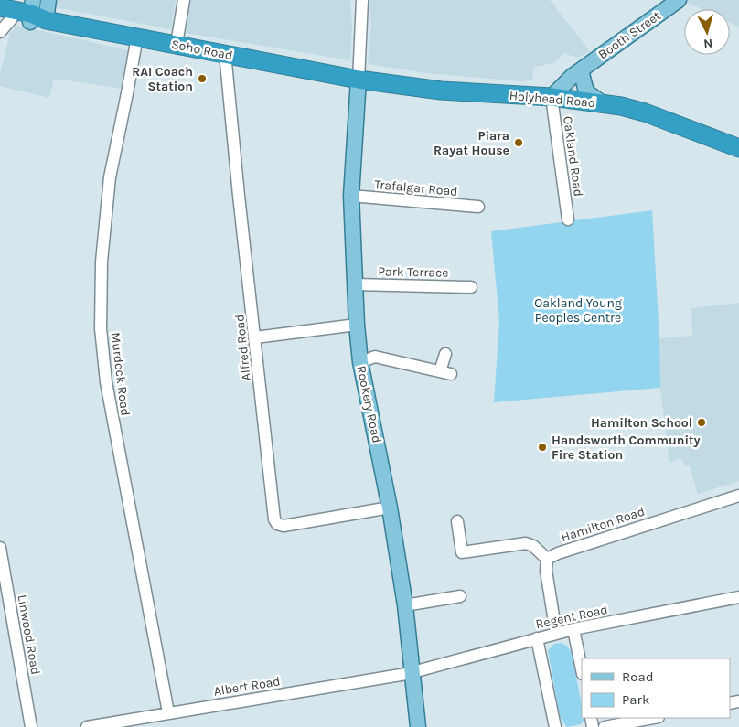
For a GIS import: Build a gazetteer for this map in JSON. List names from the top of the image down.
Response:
{
  "streets": {
    "highway": ["Soho Road", "Holyhead Road"],
    "main road": ["Booth Street", "Rookery Road"],
    "street": [
      "Oakland Road",
      "Trafalgar Road",
      "Park Terrace",
      "Alfred Road",
      "Murdock Road",
      "Hamilton Road",
      "Regent Road",
      "Linwood Road",
      "Albert Road"
    ]
  },
  "crossings": [
    ["Booth Street", "Holyhead Road"],
    ["Booth Street", "Oakland Road"],
    ["Soho Road", "Holyhead Road"],
    ["Soho Road", "Alfred Road"],
    ["Soho Road", "Murdock Road"],
    ["Soho Road", "Rookery Road"],
    ["Holyhead Road", "Oakland Road"],
    ["Holyhead Road", "Rookery Road"],
    ["Trafalgar Road", "Rookery Road"],
    ["Park Terrace", "Rookery Road"],
    ["Alfred Road", "Rookery Road"],
    ["Murdock Road", "Albert Road"],
    ["Rookery Road", "Regent Road"],
    ["Rookery Road", "Albert Road"],
    ["Regent Road", "Albert Road"]
  ],
  "parks": ["Oakland Young Peoples Centre"],
  "places": [
    "RAI Coach Station",
    "Piara Rayat House",
    "Hamilton School",
    "Handsworth Community Fire Station"
  ],
  "legend": ["Road", "Park"],
  "north": "bottom"
}
